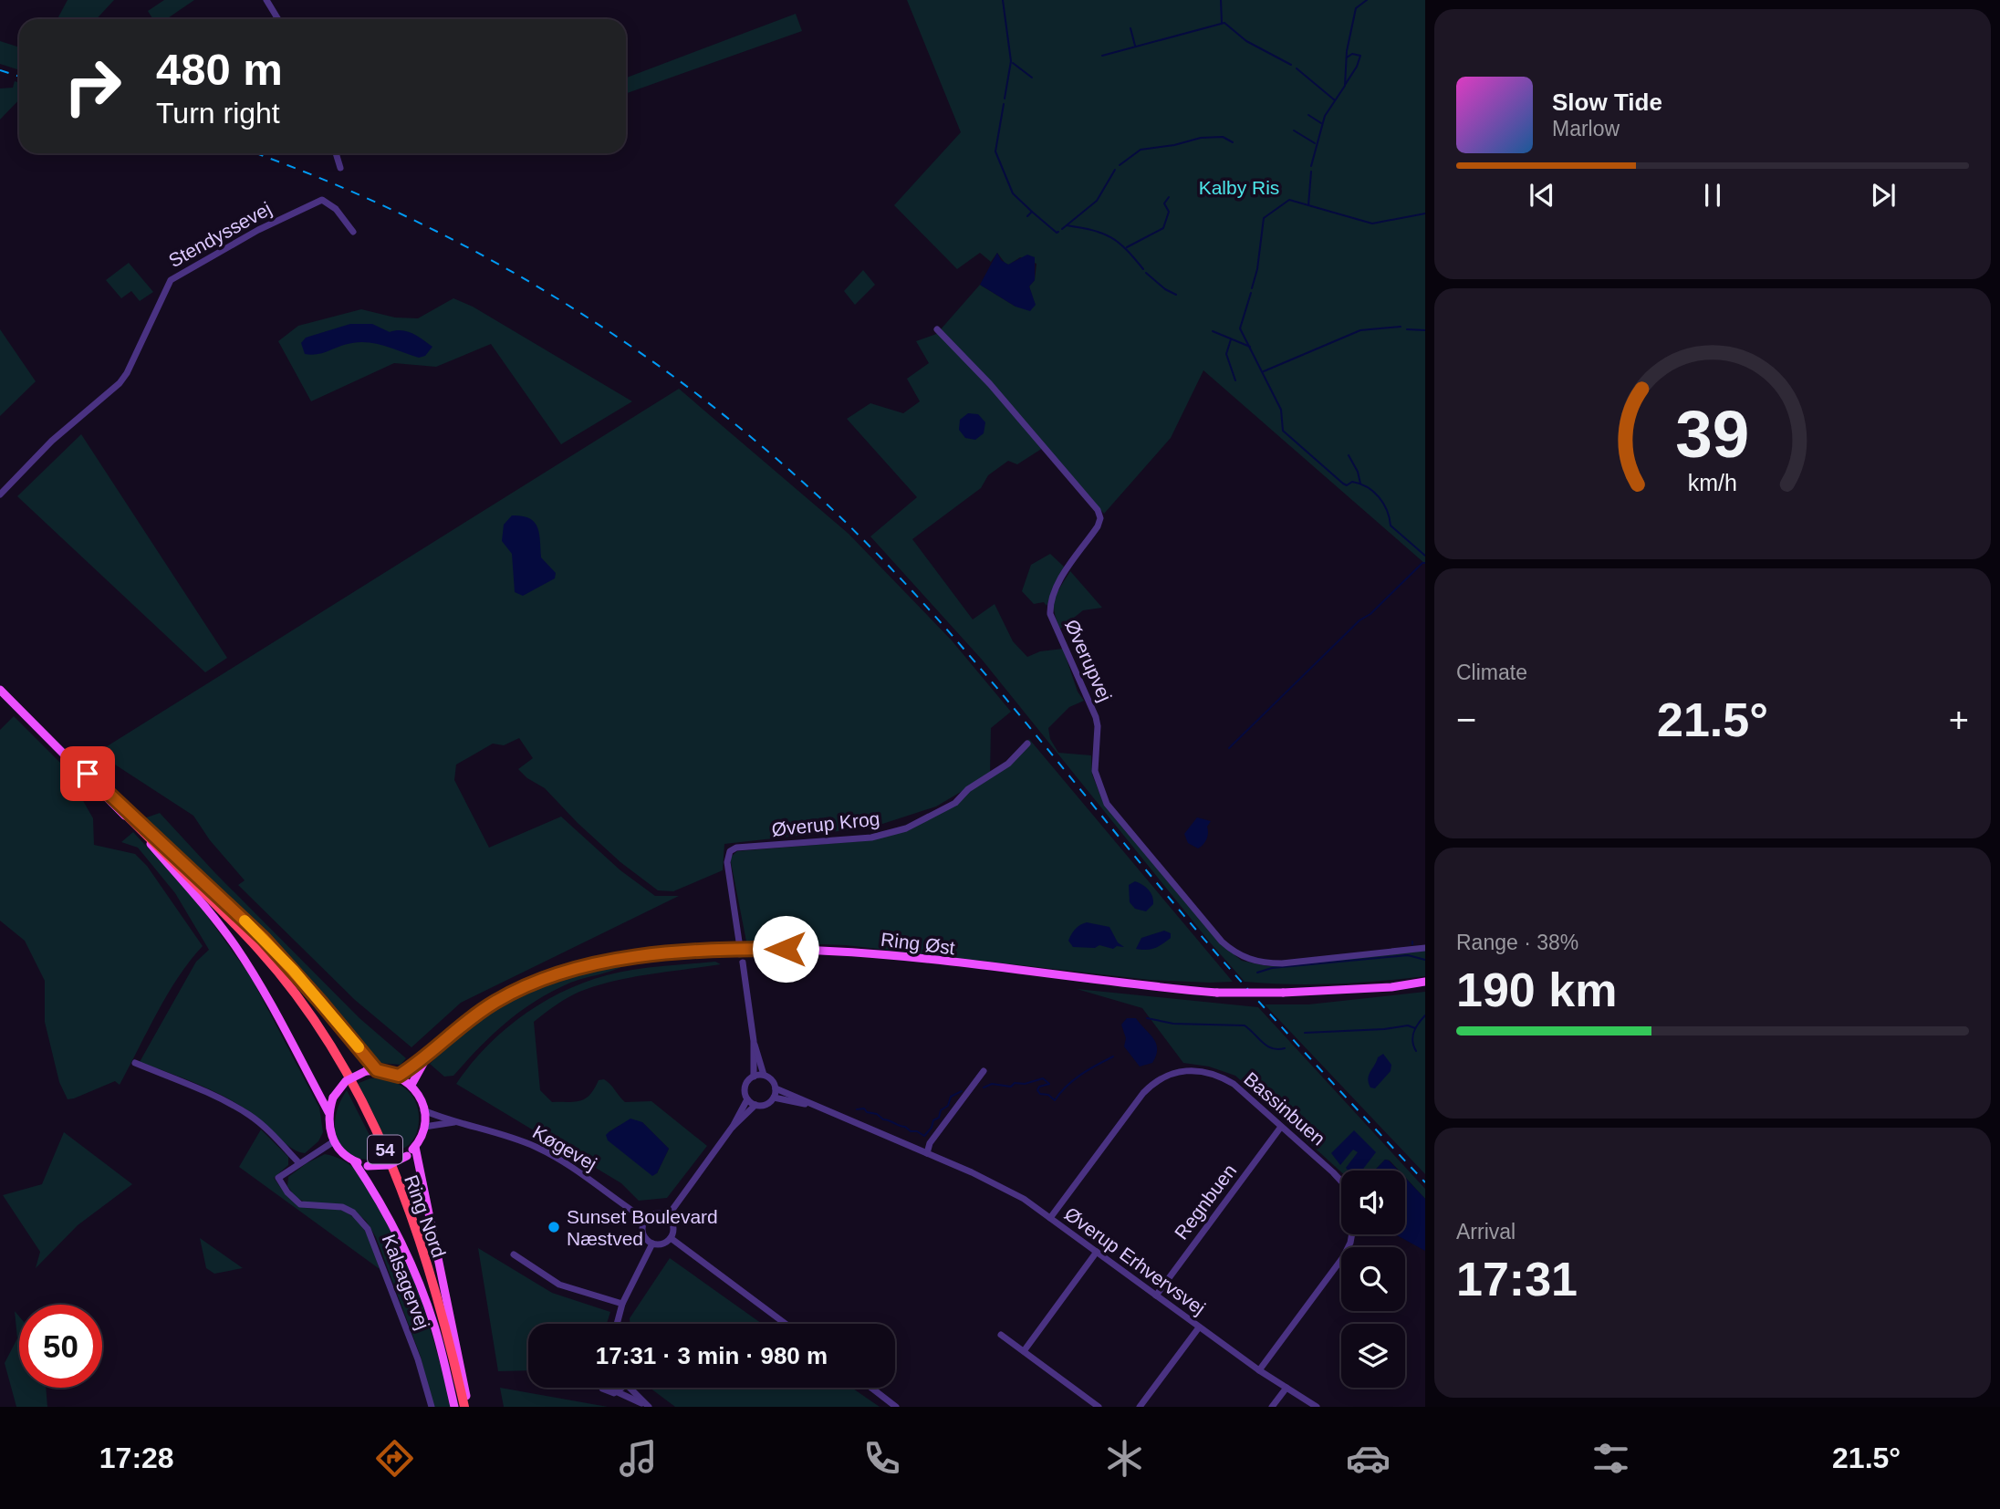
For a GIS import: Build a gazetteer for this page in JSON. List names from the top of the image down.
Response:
{
  "streets": {
    "highway": ["54", "Ring Nord"],
    "main road": ["Ring Øst"],
    "street": [
      "Stendyssevej",
      "Øverupvej",
      "Øverup Krog",
      "Bassinbuen",
      "Køgevej",
      "Regnbuen",
      "Øverup Erhvervsvej",
      "Kalsagervej"
    ]
  },
  "crossings": [
    ["Ring Øst", "Køgevej"],
    ["Ring Øst", "Kalsagervej"],
    ["Bassinbuen", "Regnbuen"],
    ["Bassinbuen", "Øverup Erhvervsvej"],
    ["Køgevej", "Kalsagervej"],
    ["54", "Ring Nord"],
    ["Regnbuen", "Øverup Erhvervsvej"]
  ],
  "parks": ["Kalby Ris"],
  "places": ["Sunset Boulevard Næstved"],
  "page": {
    "turn": ["480 m", "Turn right"],
    "song": ["Slow Tide", "Marlow"],
    "tile": [
      "Climate",
      ["Range · 38%", "190 km"],
      ["Arrival", "17:31"]
    ],
    "heat": ["−", "21.5°", "+"],
    "limit": "50",
    "trip": "17:31 · 3 min · 980 m",
    "tabs": ["17:28", "21.5°"],
    "gauge": ["39", "km/h"]
  }
}
